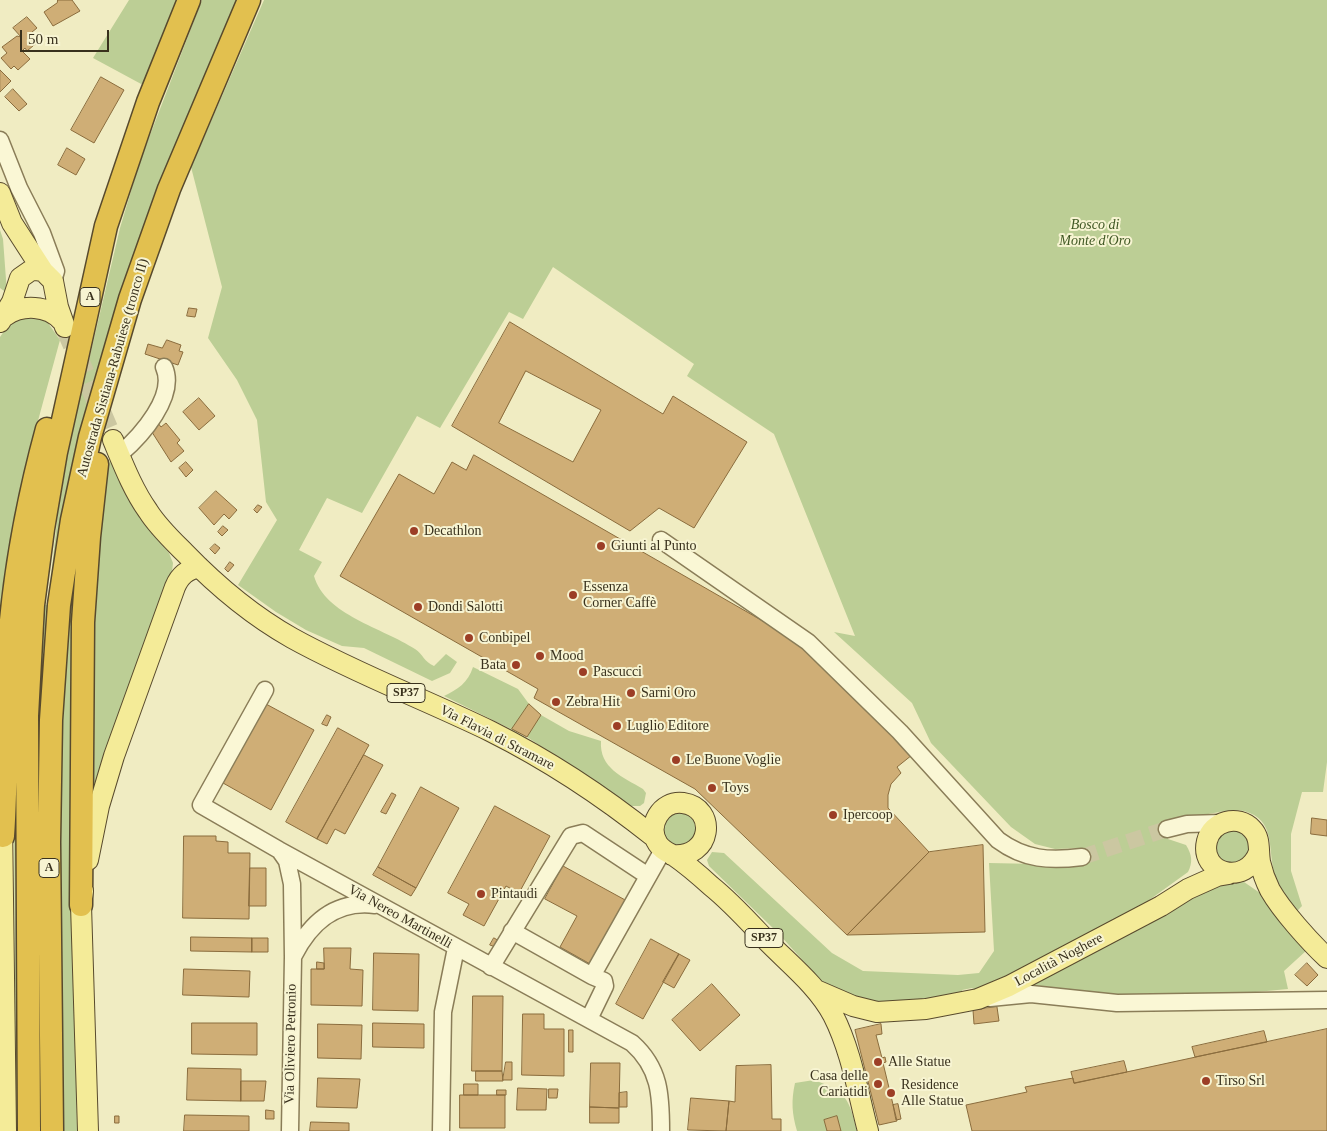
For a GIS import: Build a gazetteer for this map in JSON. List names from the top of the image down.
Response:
{
  "streets": {
    "highway": ["A", "Autostrada Sistiana-Rabuiese (tronco II)"],
    "main road": ["SP37", "Via Flavia di Stramare", "Località Noghere"],
    "street": ["Via Nereo Martinelli", "Via Oliviero Petronio"]
  },
  "crossings": [
    ["Via Flavia di Stramare", "Località Noghere"],
    ["Via Nereo Martinelli", "Via Oliviero Petronio"]
  ],
  "parks": ["Bosco di Monte d'Oro"],
  "places": [
    "Decathlon",
    "Giunti al Punto",
    "Essenza Corner Caffè",
    "Dondi Salotti",
    "Conbipel",
    "Mood",
    "Bata",
    "Pascucci",
    "Sarni Oro",
    "Zebra Hit",
    "Luglio Editore",
    "Le Buone Voglie",
    "Toys",
    "Ipercoop",
    "Pintaudi",
    "Alle Statue",
    "Tirso Srl",
    "Casa delle Cariatidi",
    "Residence Alle Statue"
  ],
  "scale_bar": "50 m"
}
